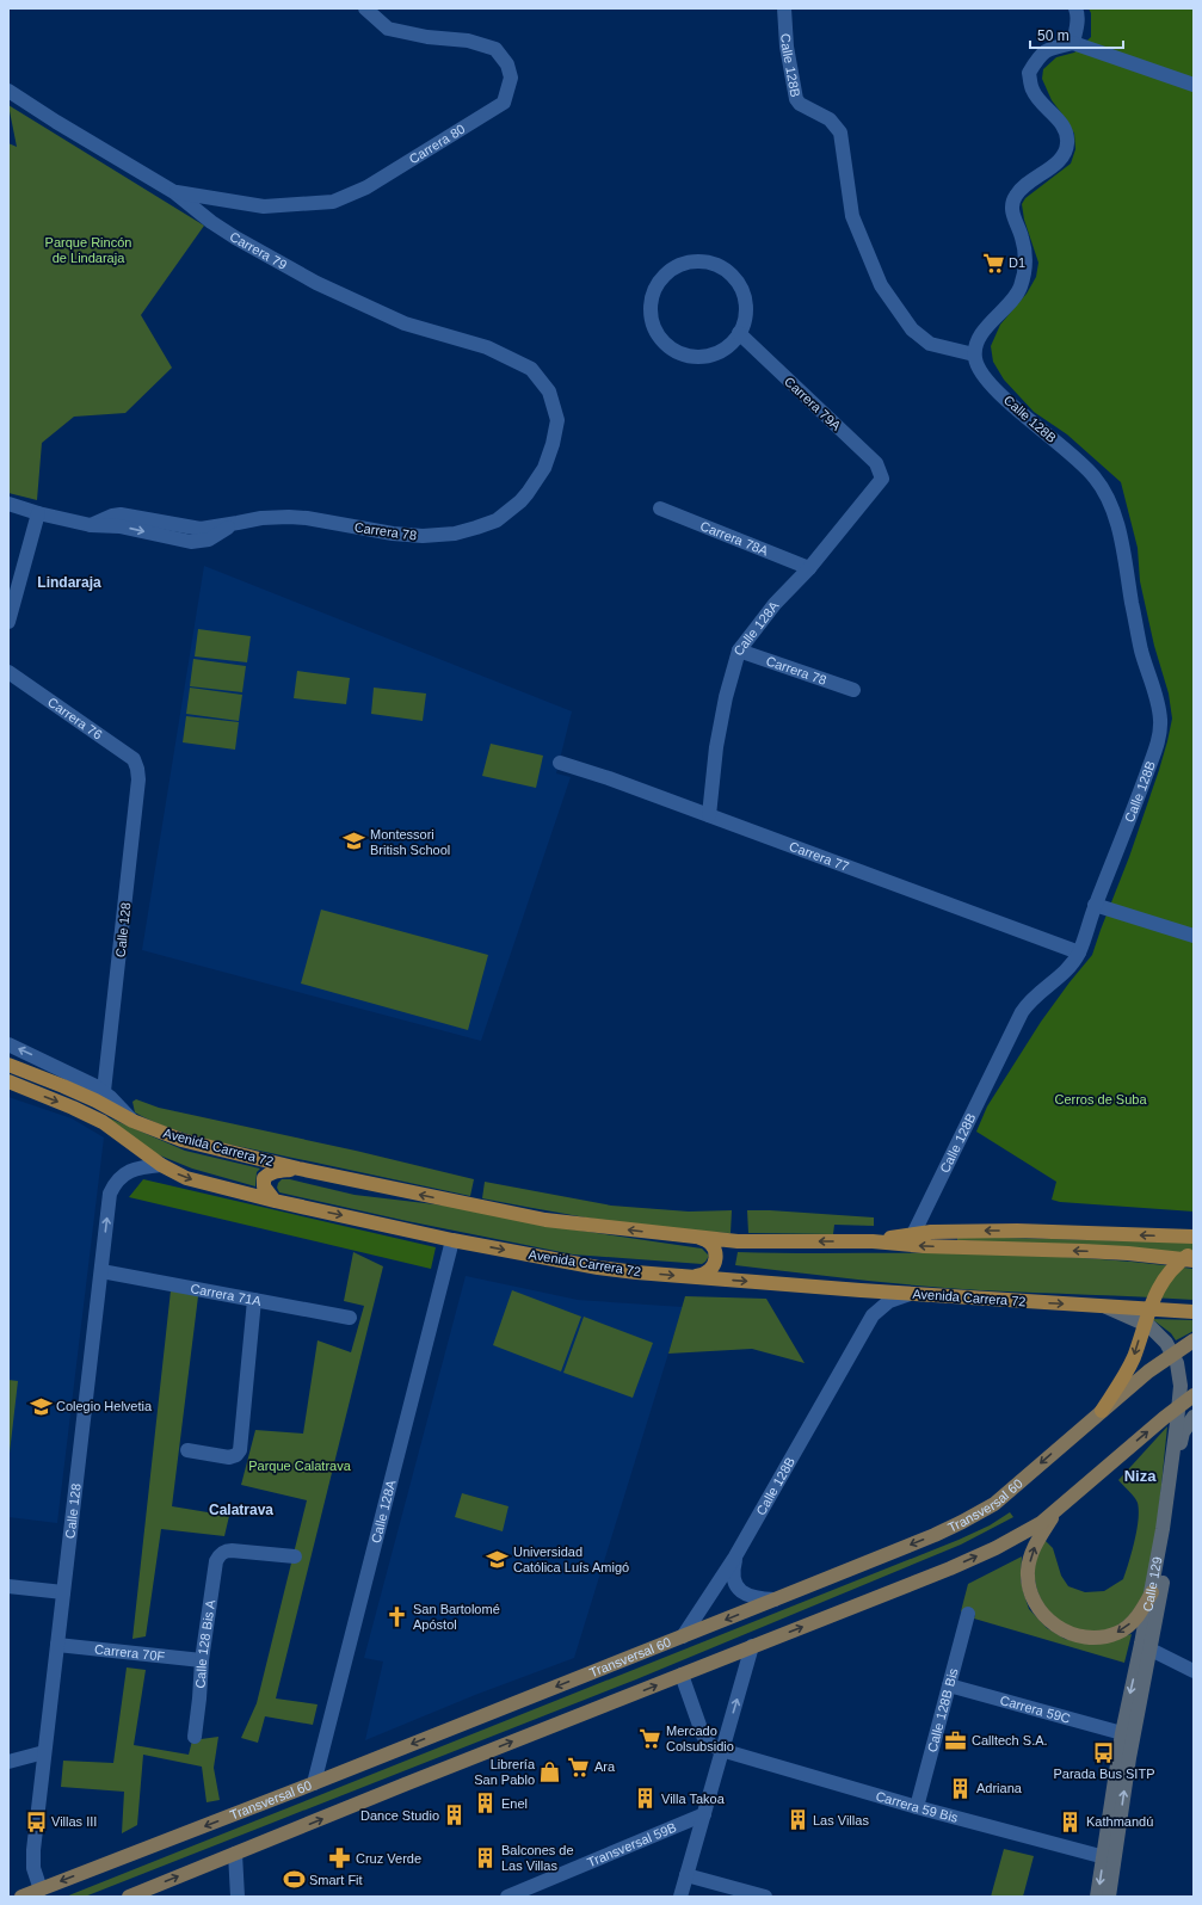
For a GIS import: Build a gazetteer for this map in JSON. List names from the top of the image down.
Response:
{
  "streets": {
    "highway": ["Avenida Carrera 72"],
    "main road": ["Transversal 60", "Calle 129"],
    "street": [
      "Calle 128B",
      "Carrera 80",
      "Carrera 79",
      "Carrera 79A",
      "Carrera 78",
      "Carrera 78A",
      "Calle 128A",
      "Carrera 76",
      "Carrera 77",
      "Calle 128",
      "Carrera 71A",
      "Calle 128 Bis A",
      "Carrera 70F",
      "Carrera 59C",
      "Calle 128B Bis",
      "Carrera 59 Bis",
      "Transversal 59B"
    ]
  },
  "crossings": [
    ["Calle 128B", "Carrera 77"],
    ["Calle 128B", "Avenida Carrera 72"],
    ["Calle 128B", "Transversal 60"],
    ["Carrera 80", "Carrera 79"],
    ["Carrera 79", "Carrera 78"],
    ["Carrera 79A", "Calle 128A"],
    ["Carrera 78", "Calle 128A"],
    ["Carrera 78A", "Calle 128A"],
    ["Calle 128A", "Carrera 77"],
    ["Calle 128A", "Avenida Carrera 72"],
    ["Calle 128A", "Transversal 60"],
    ["Carrera 76", "Calle 128"],
    ["Calle 128", "Avenida Carrera 72"],
    ["Calle 128", "Carrera 71A"],
    ["Calle 128", "Transversal 60"],
    ["Calle 128", "Carrera 70F"],
    ["Avenida Carrera 72", "Calle 129"],
    ["Calle 129", "Carrera 59C"],
    ["Calle 129", "Carrera 59 Bis"],
    ["Calle 128 Bis A", "Carrera 70F"],
    ["Carrera 59C", "Calle 128B Bis"],
    ["Calle 128B Bis", "Carrera 59 Bis"]
  ],
  "districts": ["Lindaraja", "Niza", "Calatrava"],
  "parks": ["Parque Rincón de Lindaraja", "Cerros de Suba", "Parque Calatrava"],
  "places": {
    "supermarket": ["D1", "Mercado Colsubsidio", "Ara"],
    "school or university": ["Montessori British School", "Colegio Helvetia", "Universidad Católica Luís Amigó"],
    "church": ["San Bartolomé Apóstol"],
    "office": ["Calltech S.A."],
    "bus stop": ["Parada Bus SITP", "Villas III"],
    "shop": ["Librería San Pablo"],
    "building": [
      "Adriana",
      "Villa Takoa",
      "Enel",
      "Dance Studio",
      "Las Villas",
      "Kathmandú",
      "Balcones de Las Villas"
    ],
    "pharmacy": ["Cruz Verde"],
    "sports": ["Smart Fit"]
  },
  "scale_bar": "50 m"
}
